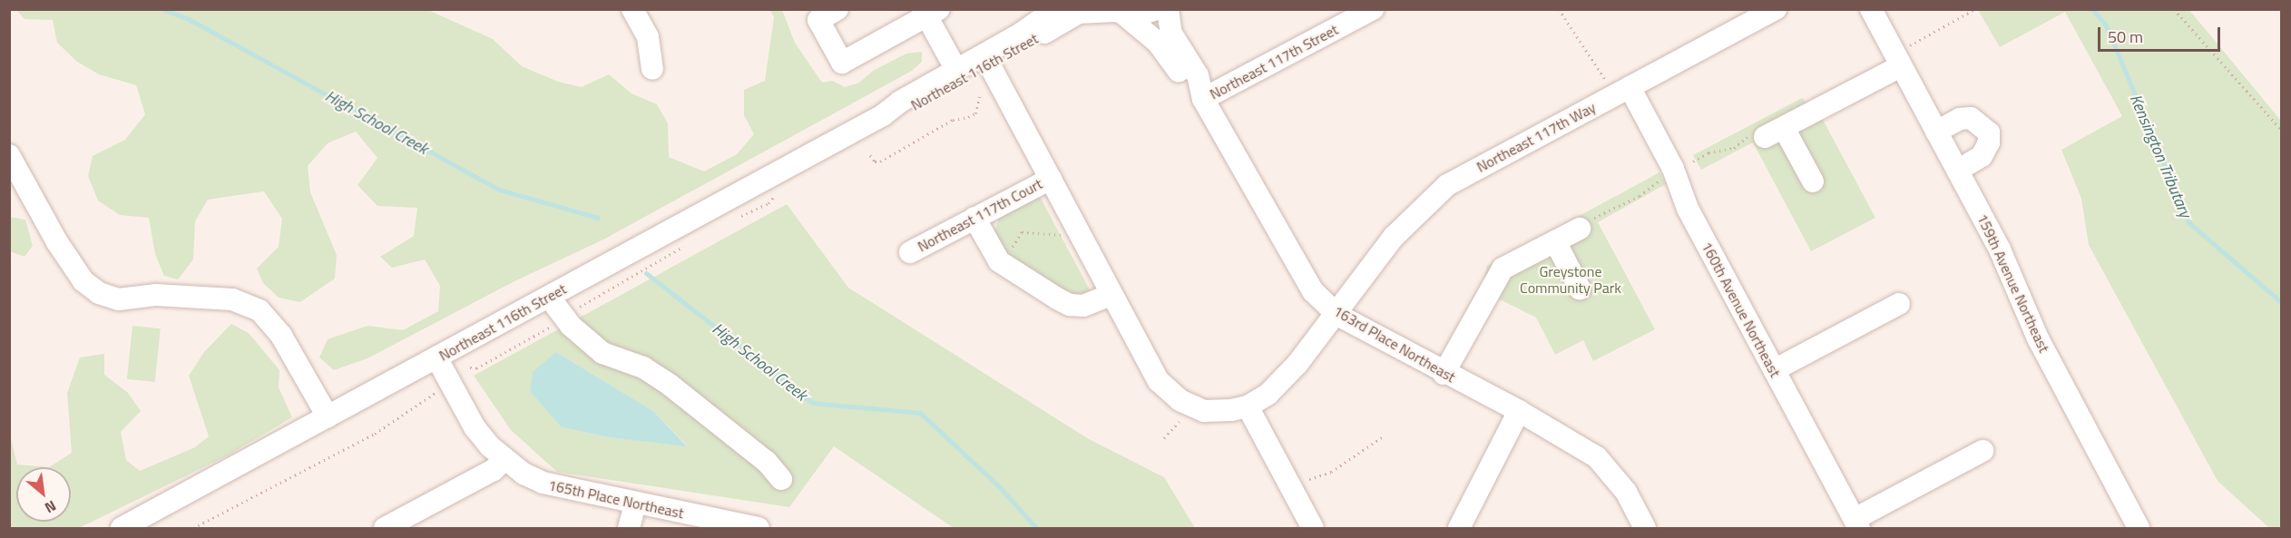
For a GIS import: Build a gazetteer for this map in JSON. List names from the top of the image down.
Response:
{
  "streets": {
    "street": [
      "Northeast 117th Street",
      "Northeast 116th Street",
      "Northeast 117th Way",
      "Northeast 117th Court",
      "159th Avenue Northeast",
      "160th Avenue Northeast",
      "163rd Place Northeast",
      "165th Place Northeast"
    ]
  },
  "crossings": [
    ["Northeast 117th Street", "163rd Place Northeast"],
    ["Northeast 116th Street", "163rd Place Northeast"],
    ["Northeast 116th Street", "165th Place Northeast"],
    ["Northeast 117th Way", "160th Avenue Northeast"],
    ["Northeast 117th Way", "163rd Place Northeast"]
  ],
  "water": ["High School Creek", "Kensington Tributary"],
  "parks": ["Greystone Community Park"],
  "scale_bar": "50 m",
  "north": "bottom right"
}
